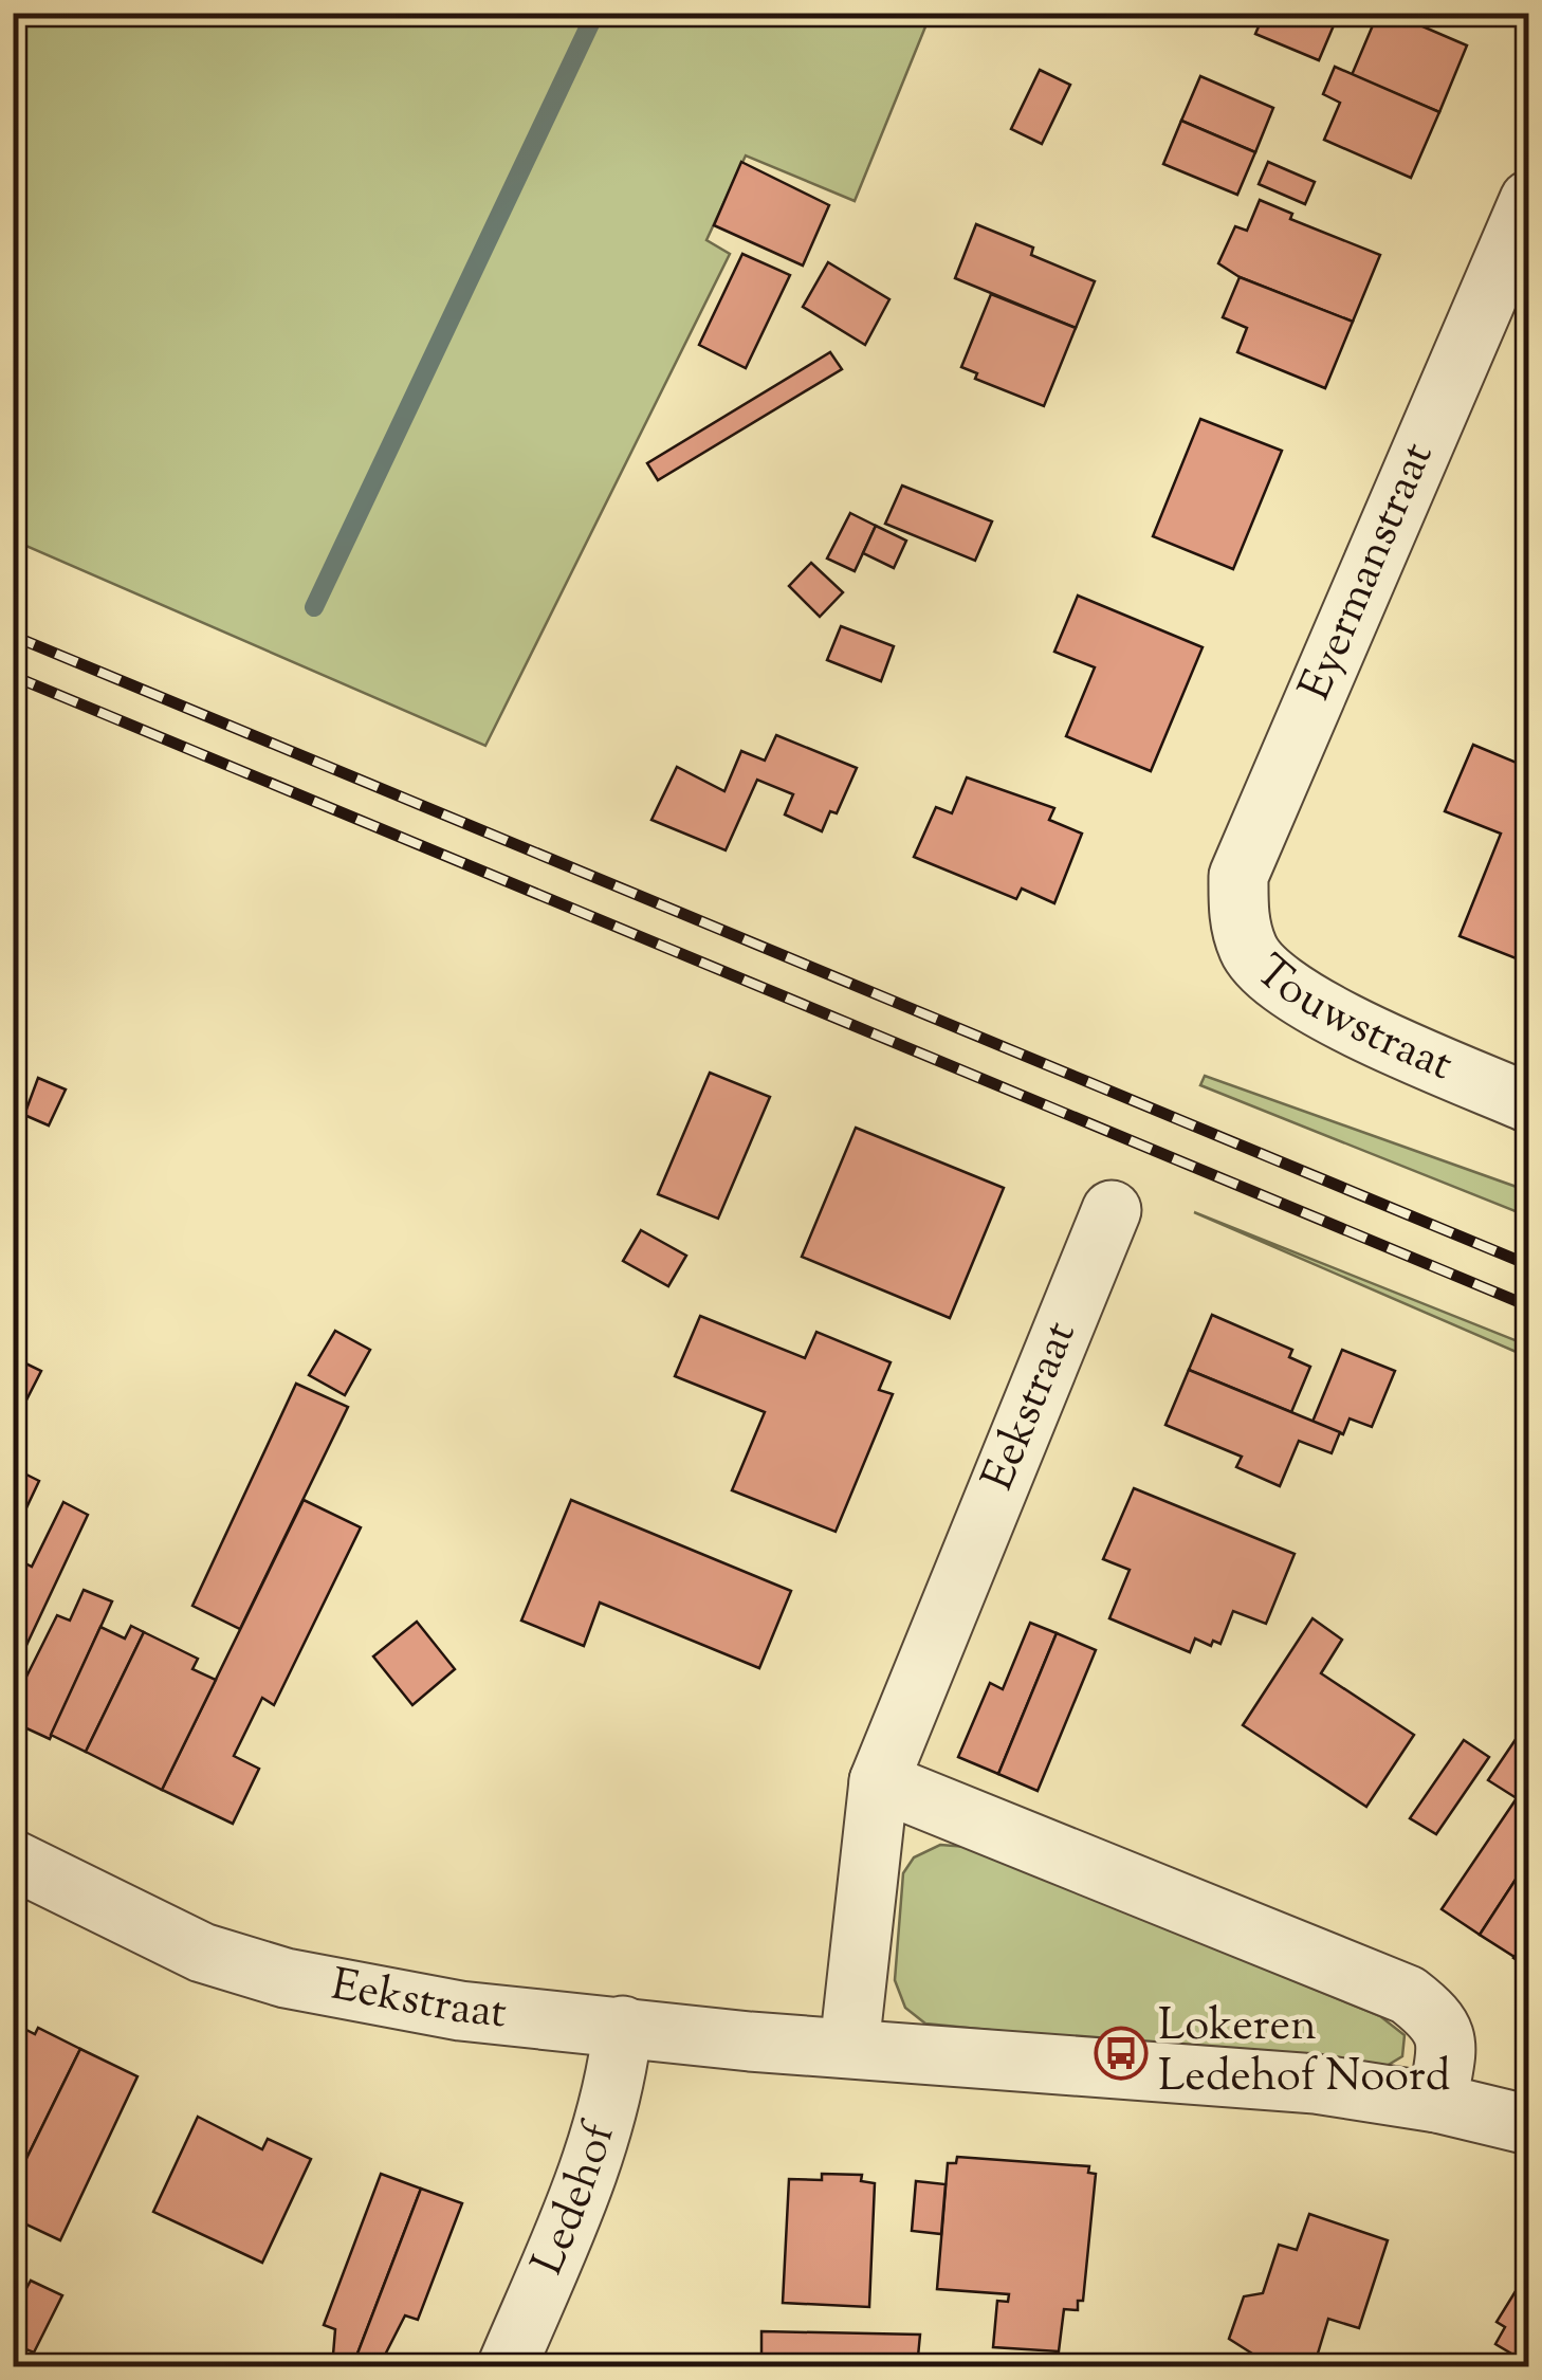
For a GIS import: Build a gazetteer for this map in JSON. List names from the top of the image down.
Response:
{
  "streets": {
    "street": [
      "Eyermanstraat",
      "Touwstraat",
      "Eekstraat",
      "Ledehof"
    ]
  },
  "crossings": [
    ["Eyermanstraat", "Touwstraat"],
    ["Eekstraat", "Ledehof"]
  ],
  "places": {
    "bus stop": ["Lokeren Ledehof Noord"]
  }
}
